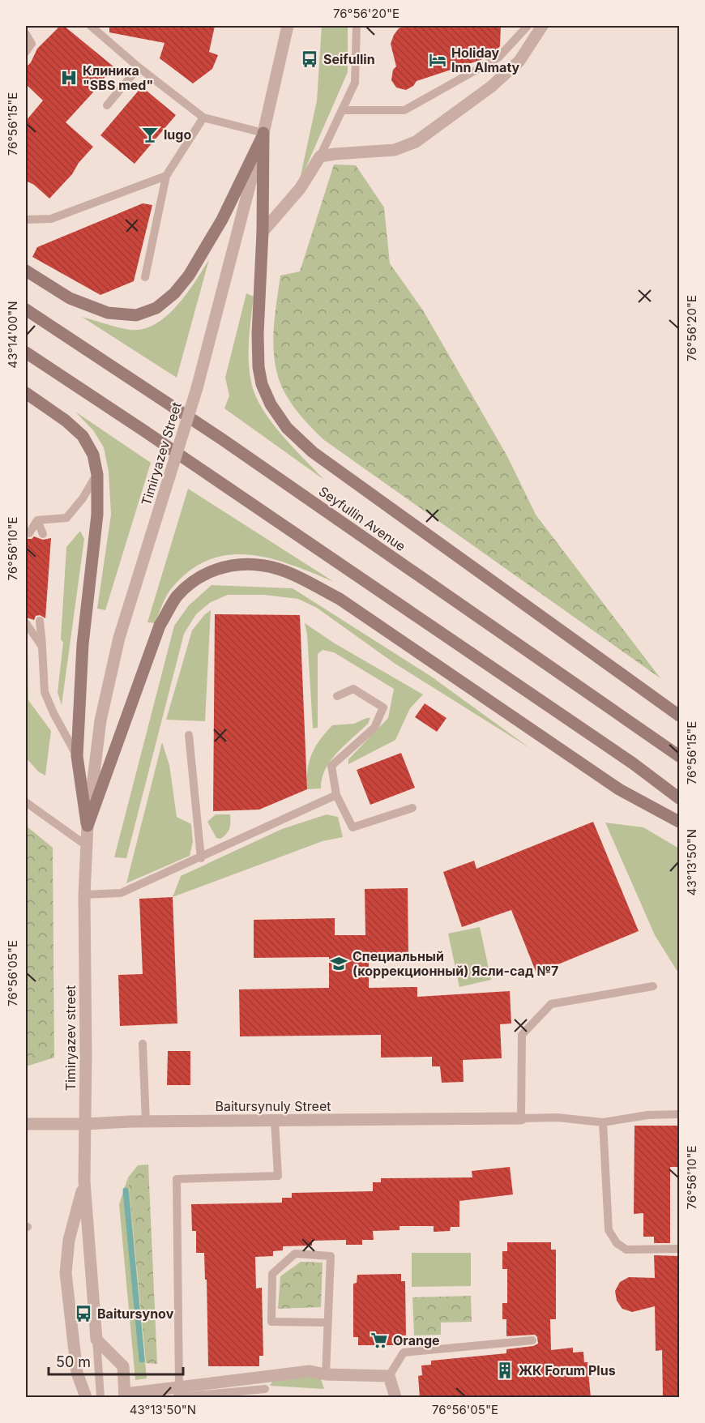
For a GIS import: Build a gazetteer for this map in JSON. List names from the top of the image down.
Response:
{
  "streets": {
    "main road": ["Seyfullin Avenue"],
    "street": ["Timiryazev Street", "Timiryazev street", "Baitursynuly Street"]
  },
  "crossings": [
    ["Timiryazev Street", "Timiryazev street"],
    ["Timiryazev street", "Baitursynuly Street"]
  ],
  "places": {
    "bus stop": ["Seifullin", "Baitursynov"],
    "hotel": ["Holiday Inn Almaty"],
    "hospital": ["Клиника \"SBS med\""],
    "bar": ["lugo"],
    "school or university": ["Специальный (коррекционный) Ясли-сад №7"],
    "supermarket": ["Orange"],
    "building": ["ЖК Forum Plus"]
  },
  "scale_bar": "50 m",
  "coordinates": [
    "76°56'20\"E",
    "76°56'15\"E",
    "43°14'00\"N",
    "76°56'10\"E",
    "43°13'50\"N",
    "76°56'05\"E"
  ]
}
